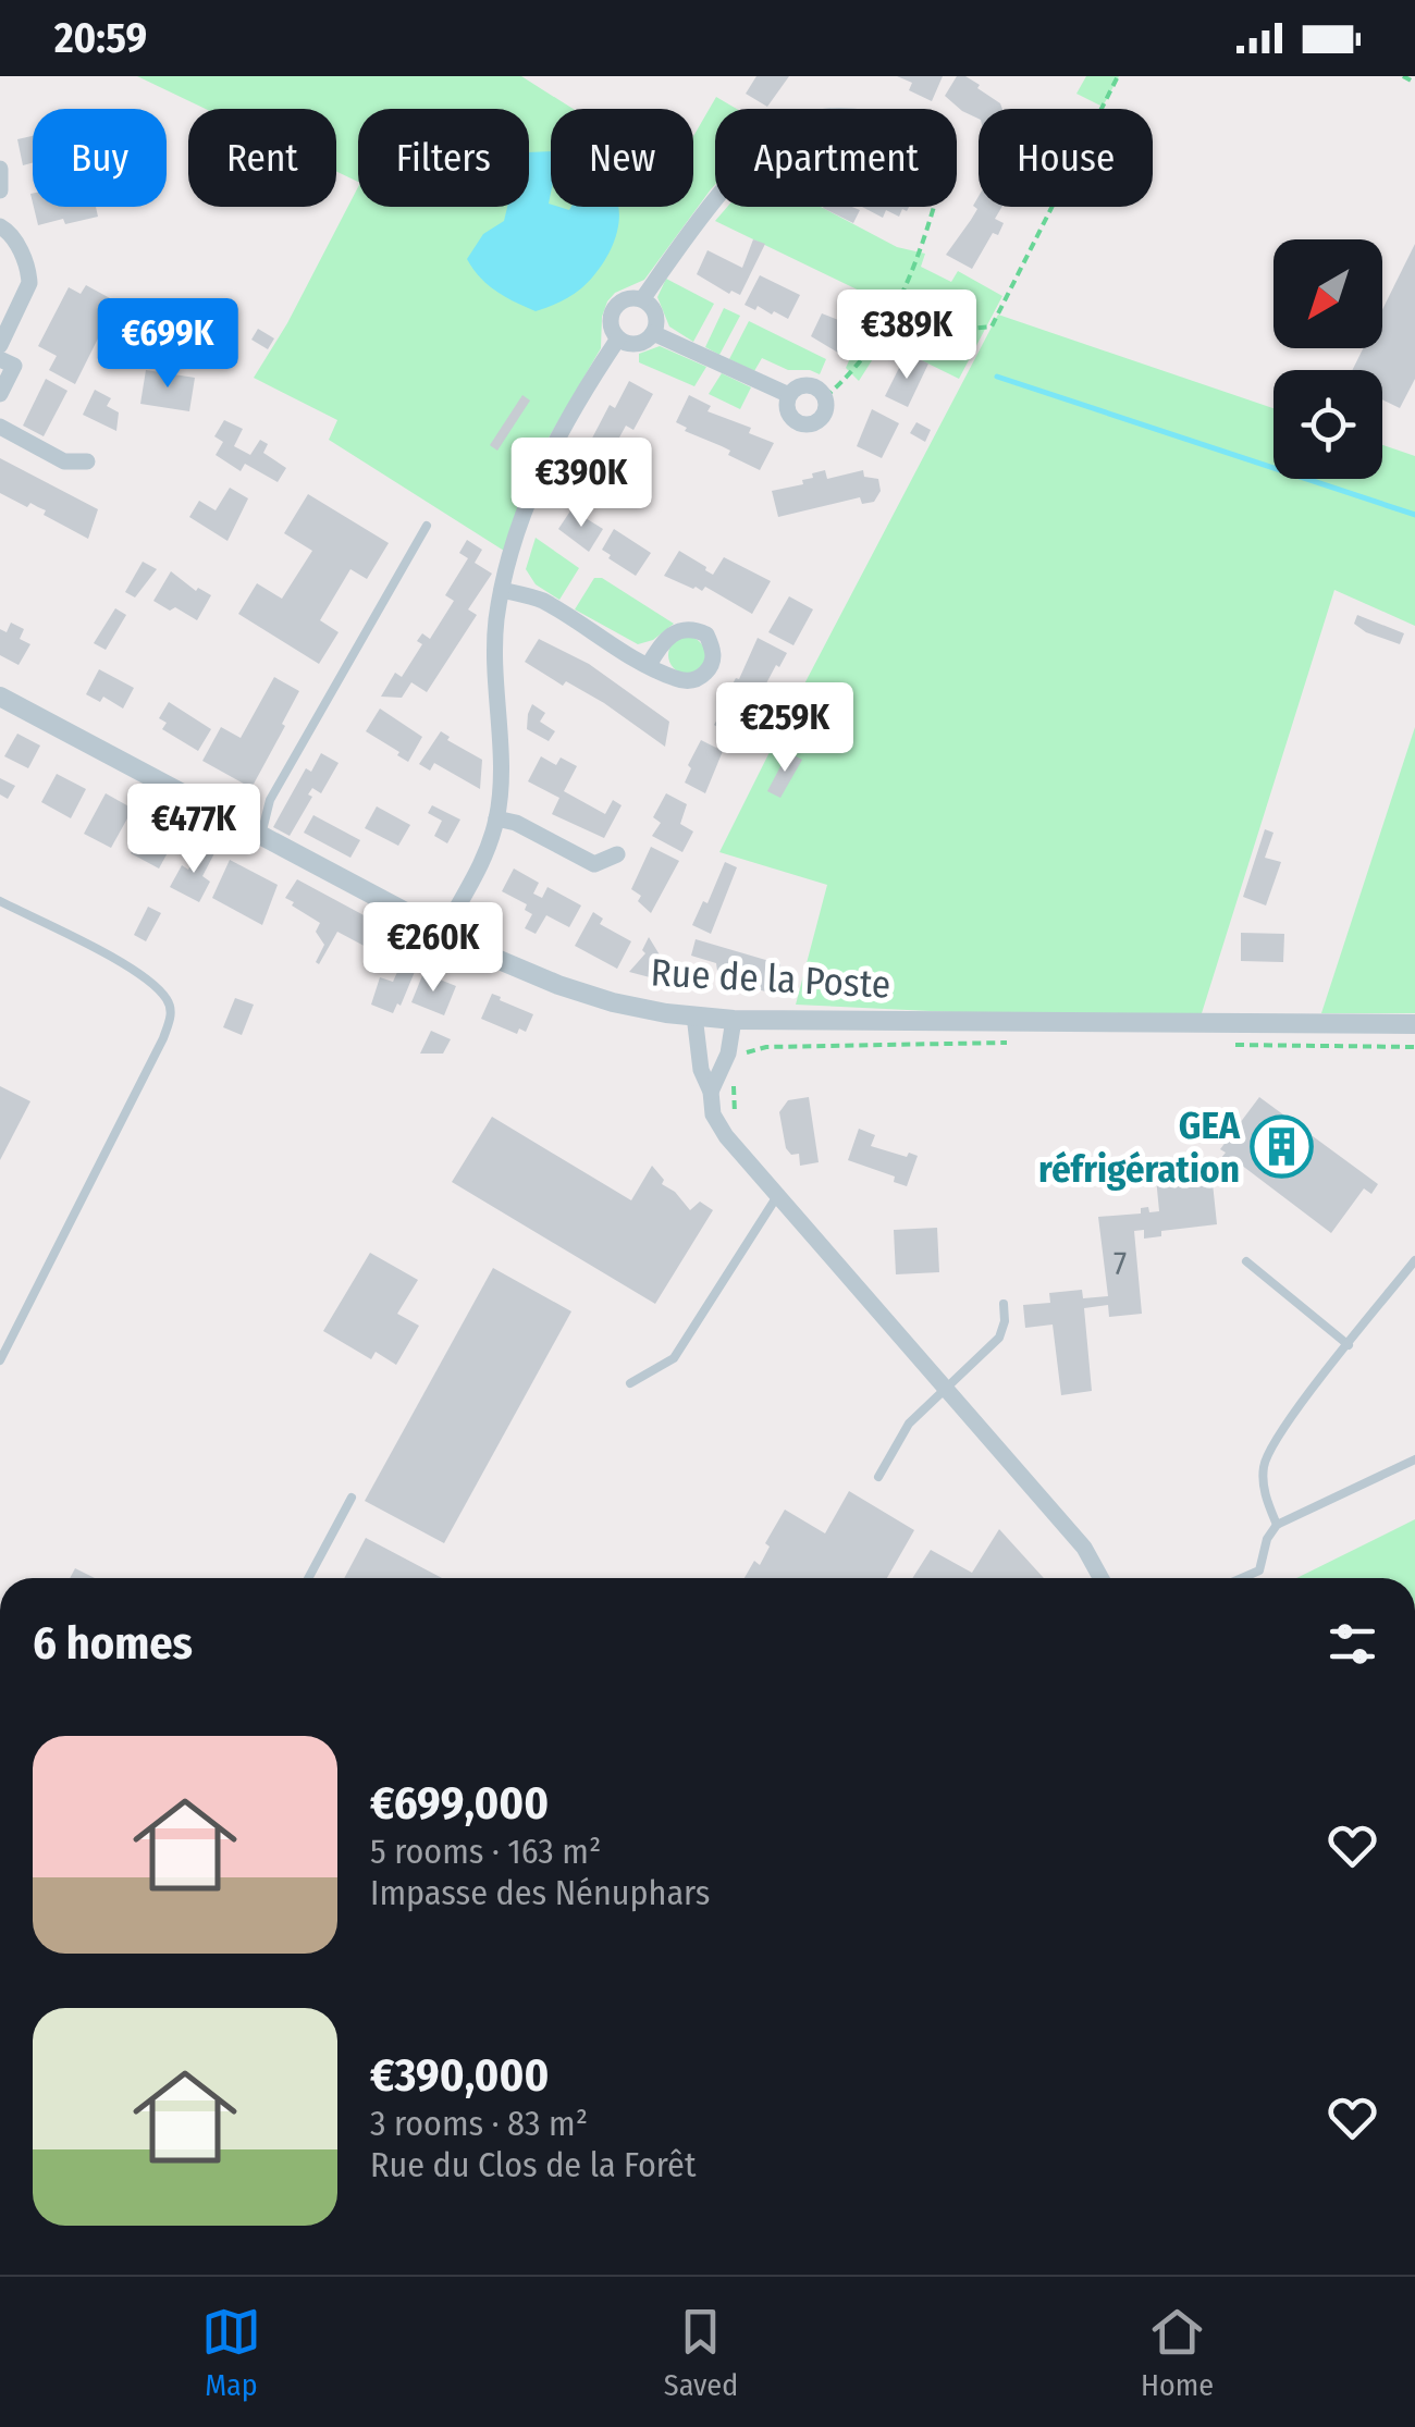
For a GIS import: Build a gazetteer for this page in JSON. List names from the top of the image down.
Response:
{
  "streets": {
    "street": ["Rue de la Poste"]
  },
  "places": {
    "building": ["GEA réfrigération"]
  },
  "house_numbers": ["7"],
  "north": "bottom left",
  "page": {
    "status": "20:59",
    "chip": [
      "Buy",
      "Rent",
      "Filters",
      "New",
      "Apartment",
      "House"
    ],
    "price": [
      "€389K",
      "€699K",
      "€390K",
      "€259K",
      "€477K",
      "€260K"
    ],
    "heading": "6 homes",
    "list": [
      {
        "name": "€699,000",
        "note": "5 rooms · 163 m² · Impasse des Nénuphars"
      },
      {
        "name": "€390,000",
        "note": "3 rooms · 83 m² · Rue du Clos de la Forêt"
      }
    ],
    "tabs": ["Map", "Saved", "Home"]
  }
}
